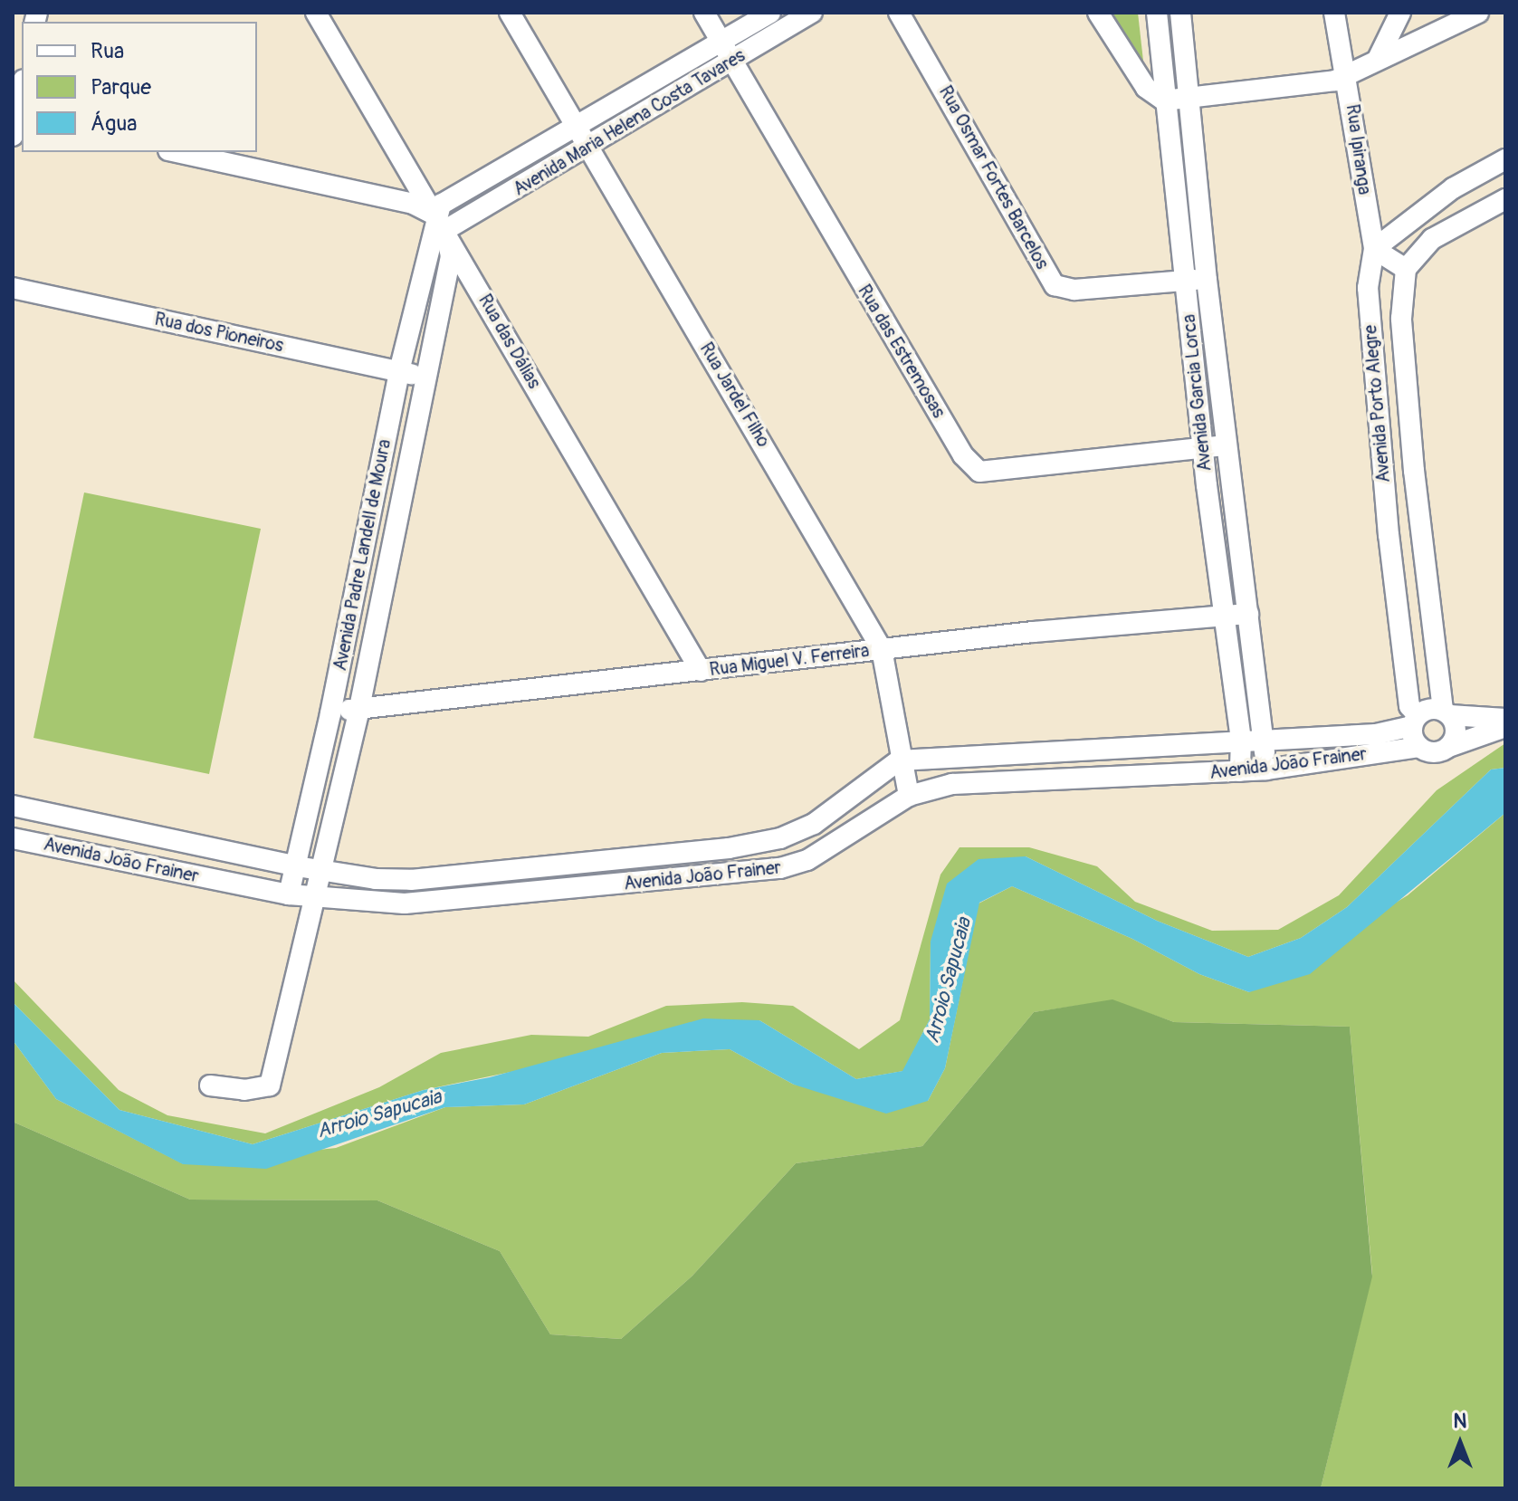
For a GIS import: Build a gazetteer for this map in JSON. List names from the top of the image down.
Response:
{
  "streets": {
    "street": [
      "Avenida Maria Helena Costa Tavares",
      "Rua Ipiranga",
      "Rua Osmar Fortes Barcelos",
      "Rua dos Pioneiros",
      "Rua das Dálias",
      "Rua das Estremosas",
      "Avenida Garcia Lorca",
      "Rua Jardel Filho",
      "Avenida Porto Alegre",
      "Avenida Padre Landell de Moura",
      "Rua Miguel V. Ferreira",
      "Avenida João Frainer"
    ]
  },
  "crossings": [
    ["Avenida Maria Helena Costa Tavares", "Rua das Dálias"],
    ["Avenida Maria Helena Costa Tavares", "Rua das Estremosas"],
    ["Avenida Maria Helena Costa Tavares", "Rua Jardel Filho"],
    ["Avenida Maria Helena Costa Tavares", "Avenida Padre Landell de Moura"],
    ["Rua Ipiranga", "Avenida Porto Alegre"],
    ["Rua Osmar Fortes Barcelos", "Avenida Garcia Lorca"],
    ["Rua dos Pioneiros", "Avenida Padre Landell de Moura"],
    ["Rua das Dálias", "Avenida Padre Landell de Moura"],
    ["Rua das Dálias", "Rua Miguel V. Ferreira"],
    ["Rua das Estremosas", "Avenida Garcia Lorca"],
    ["Avenida Garcia Lorca", "Rua Miguel V. Ferreira"],
    ["Avenida Garcia Lorca", "Avenida João Frainer"],
    ["Rua Jardel Filho", "Rua Miguel V. Ferreira"],
    ["Rua Jardel Filho", "Avenida João Frainer"],
    ["Avenida Porto Alegre", "Avenida João Frainer"],
    ["Avenida Padre Landell de Moura", "Rua Miguel V. Ferreira"],
    ["Avenida Padre Landell de Moura", "Avenida João Frainer"]
  ],
  "water": ["Arroio Sapucaia"],
  "legend": ["Rua", "Parque", "Água"],
  "north": "top"
}
